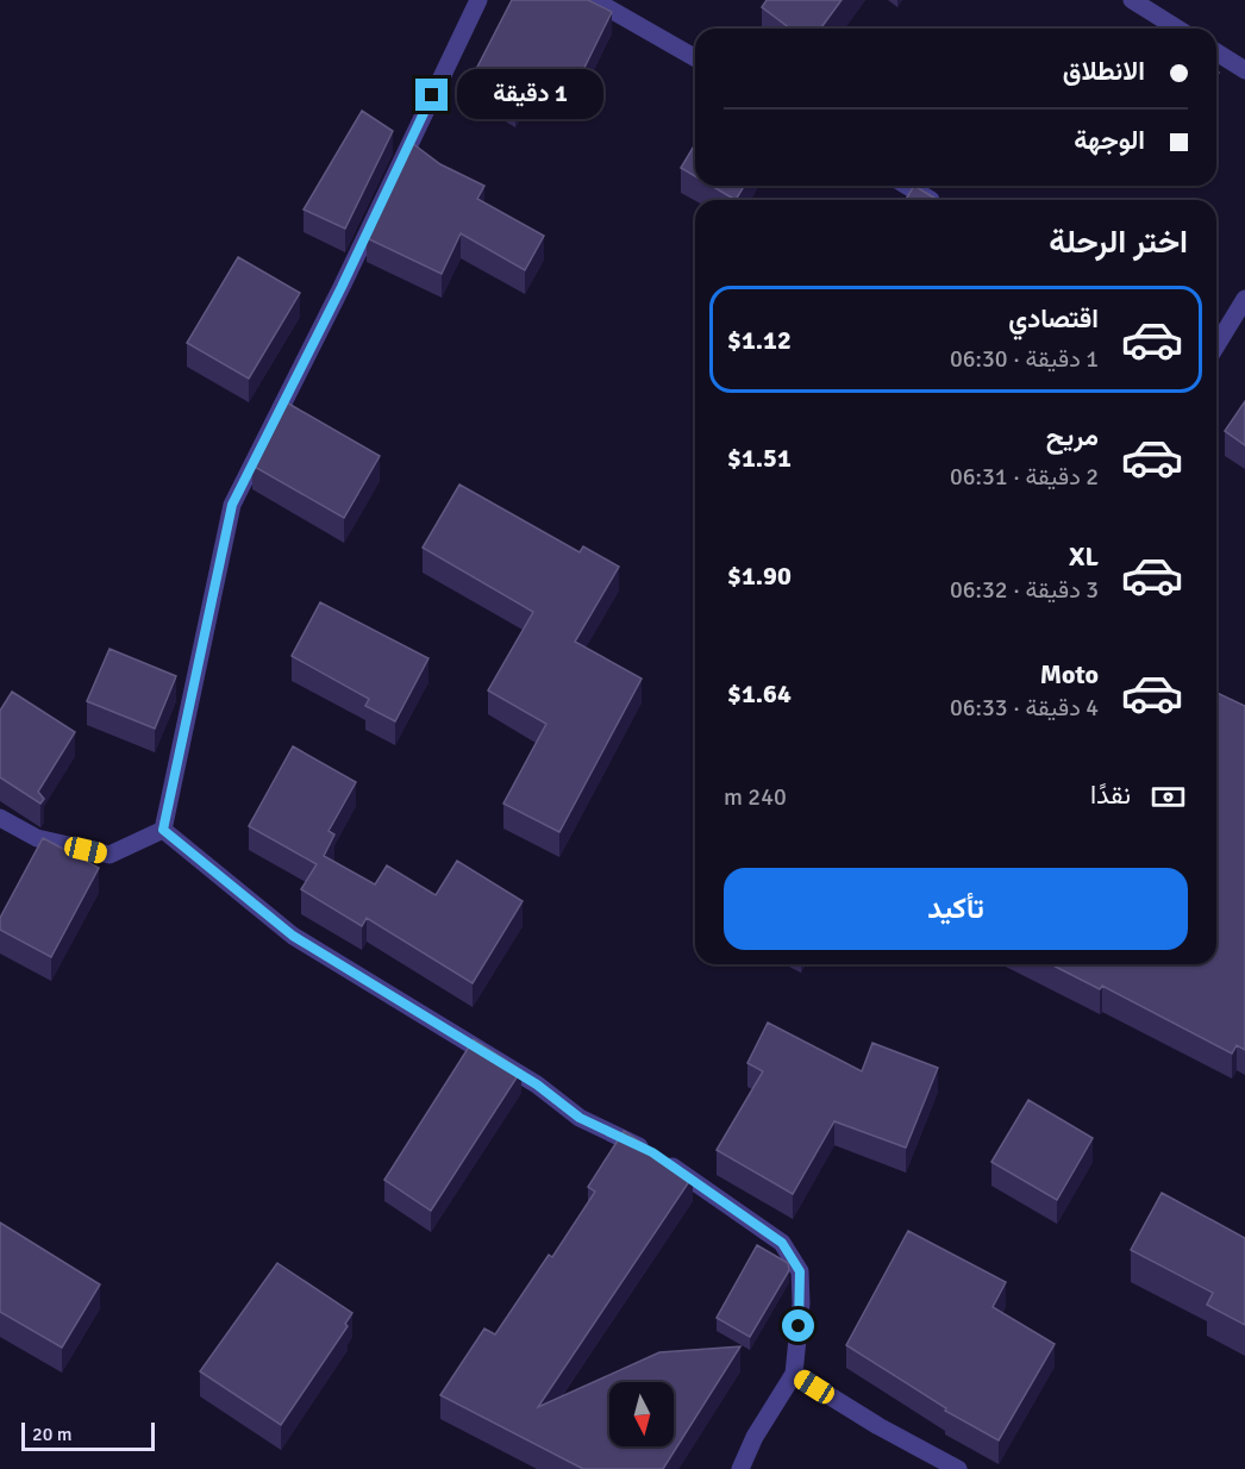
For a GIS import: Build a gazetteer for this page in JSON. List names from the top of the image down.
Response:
{
  "scale_bar": "20 m",
  "north": "bottom",
  "page": {
    "banner": ["الانطلاق", "الوجهة"],
    "bubble": "1 دقيقة",
    "heading": "اختر الرحلة",
    "list": [
      {
        "name": "اقتصادي",
        "note": "1 دقيقة · 06:30",
        "value": "$1.12"
      },
      {
        "name": "مريح",
        "note": "2 دقيقة · 06:31",
        "value": "$1.51"
      },
      {
        "name": "XL",
        "note": "3 دقيقة · 06:32",
        "value": "$1.90"
      },
      {
        "name": "Moto",
        "note": "4 دقيقة · 06:33",
        "value": "$1.64"
      }
    ],
    "pay": ["نقدًا", "240 m"],
    "buttons": "تأكيد",
    "scale": "20 m"
  }
}
